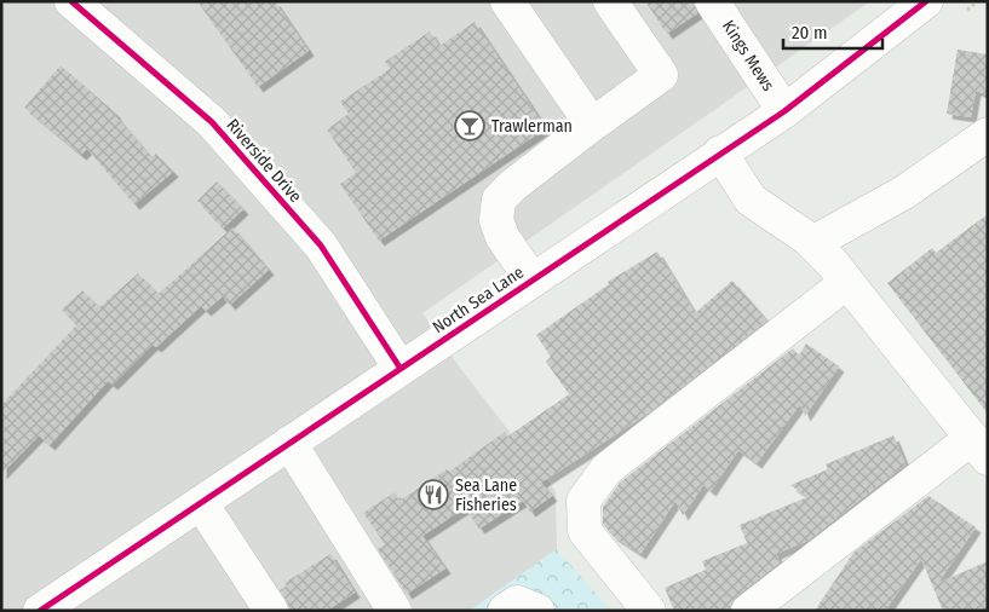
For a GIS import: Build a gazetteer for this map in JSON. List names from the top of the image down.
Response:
{
  "streets": {
    "street": ["Kings Mews", "Riverside Drive", "North Sea Lane"]
  },
  "crossings": [
    ["Kings Mews", "North Sea Lane"],
    ["Riverside Drive", "North Sea Lane"]
  ],
  "places": {
    "bar": ["Trawlerman"],
    "restaurant": ["Sea Lane Fisheries"]
  },
  "scale_bar": "20 m"
}
